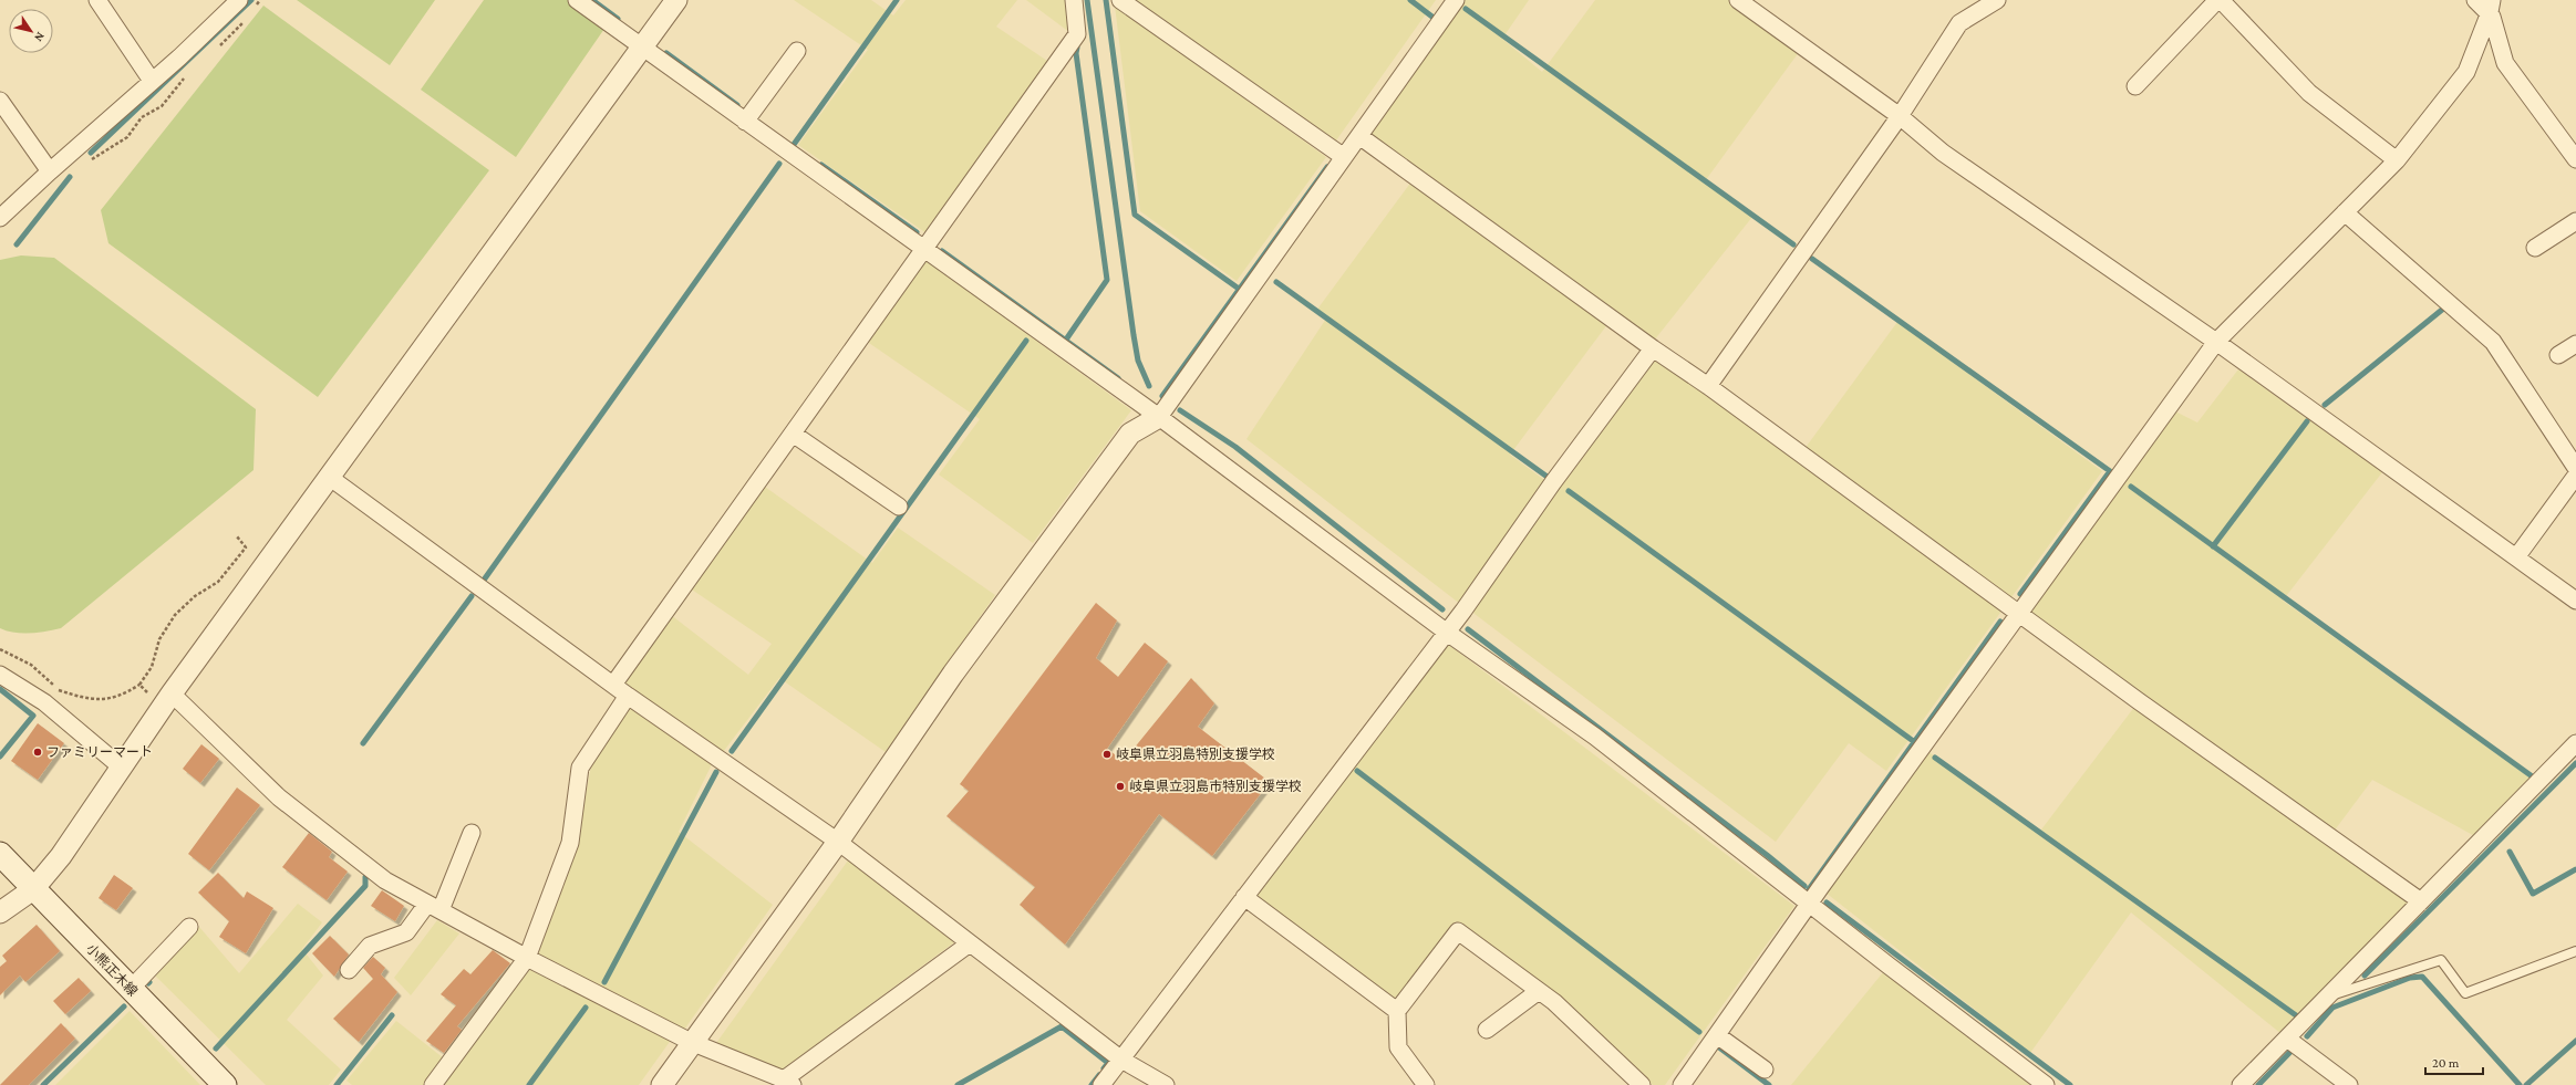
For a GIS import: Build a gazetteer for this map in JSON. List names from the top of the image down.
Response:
{
  "streets": {
    "main road": ["小熊正木線"]
  },
  "places": ["ファミリーマート", "岐阜県立羽島特別支援学校", "岐阜県立羽島市特別支援学校"],
  "scale_bar": "20 m",
  "north": "bottom right"
}
